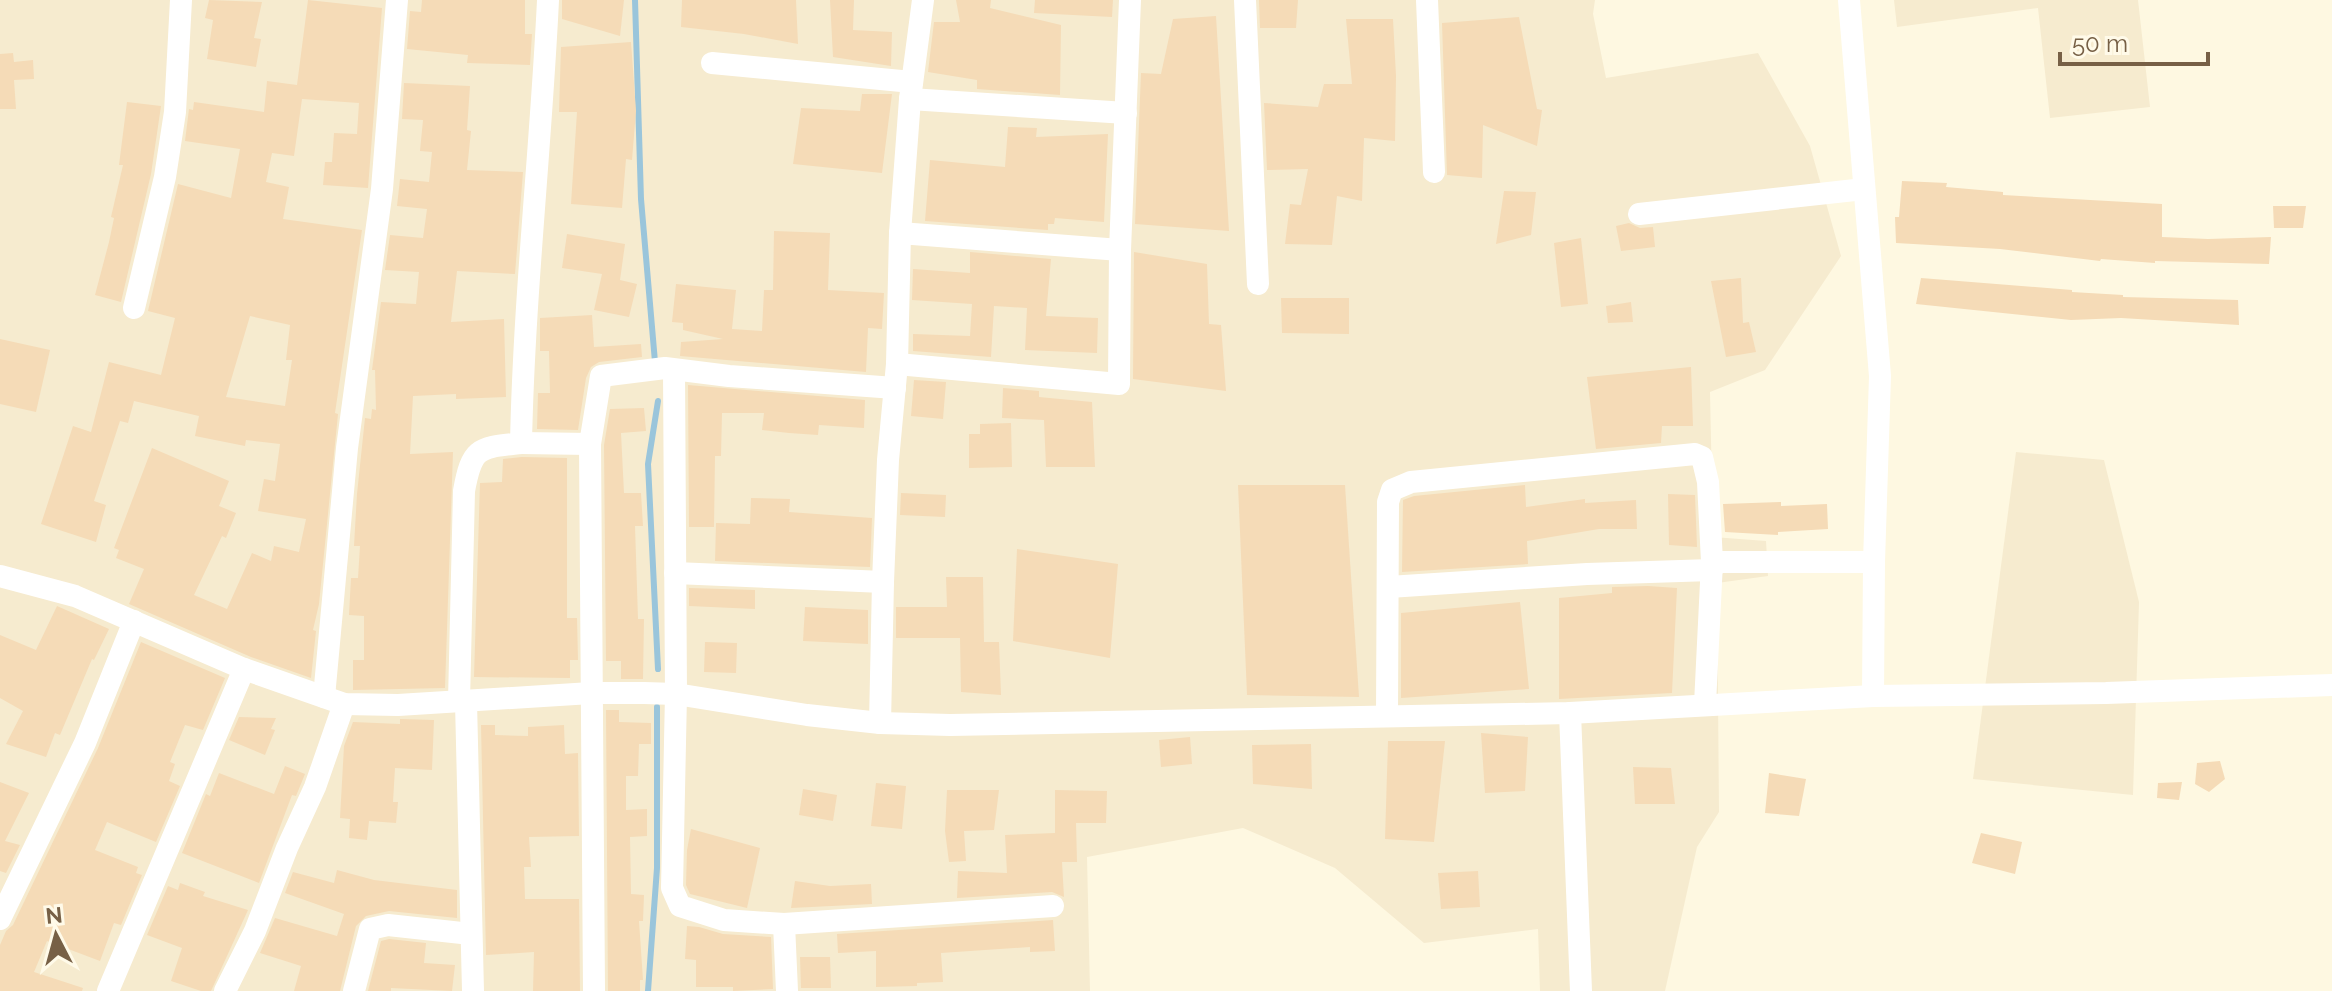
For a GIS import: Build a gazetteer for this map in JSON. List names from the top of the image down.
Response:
{
  "scale_bar": "50 m",
  "north": "top"
}
